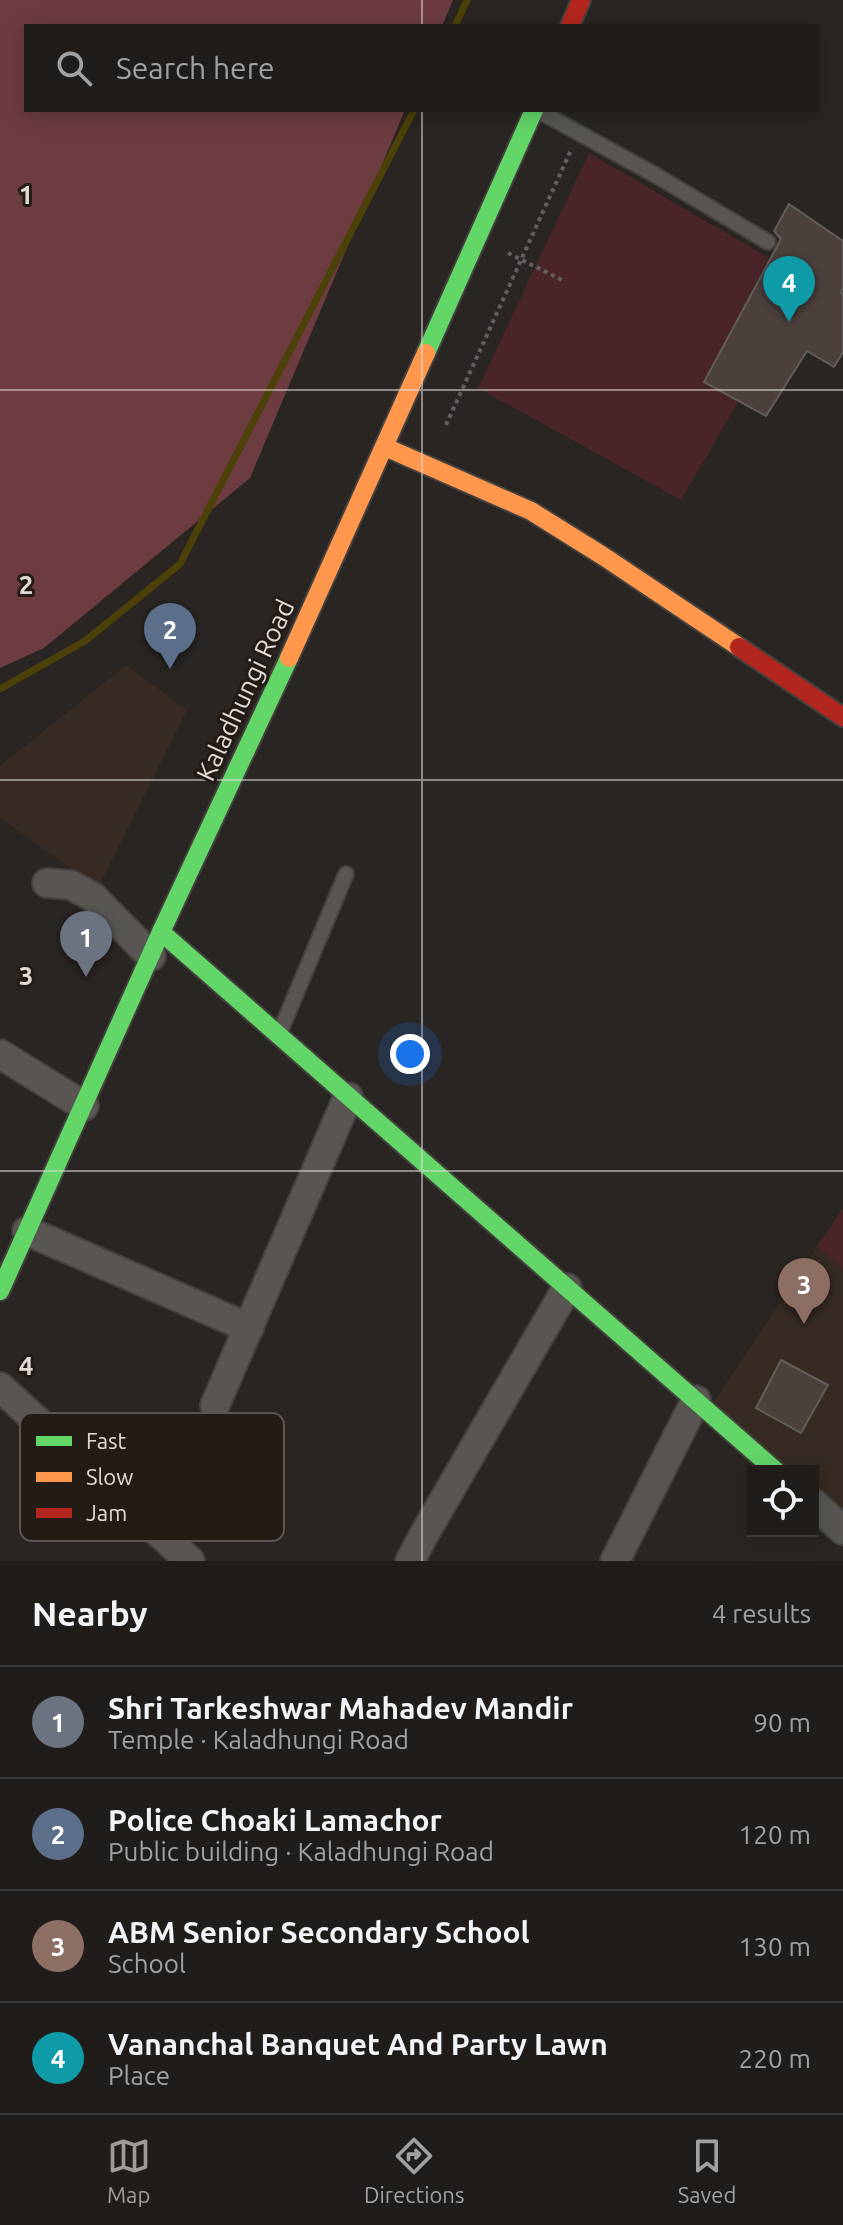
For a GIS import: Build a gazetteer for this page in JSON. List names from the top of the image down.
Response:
{
  "streets": {
    "street": ["Kaladhungi Road"]
  },
  "legend": ["Fast", "Slow", "Jam"],
  "page": {
    "search": "Search here",
    "pins": [
      "4",
      "2",
      "1",
      "3"
    ],
    "heading": ["Nearby", "4 results"],
    "list": [
      {
        "mark": "1",
        "name": "Shri Tarkeshwar Mahadev Mandir",
        "note": "Temple · Kaladhungi Road",
        "value": "90 m"
      },
      {
        "mark": "2",
        "name": "Police Choaki Lamachor",
        "note": "Public building · Kaladhungi Road",
        "value": "120 m"
      },
      {
        "mark": "3",
        "name": "ABM Senior Secondary School",
        "note": "School",
        "value": "130 m"
      },
      {
        "mark": "4",
        "name": "Vananchal Banquet And Party Lawn",
        "note": "Place",
        "value": "220 m"
      }
    ],
    "nav": ["Map", "Directions", "Saved"]
  },
  "grid": {
    "rows": [
      "1",
      "2",
      "3",
      "4"
    ]
  }
}
